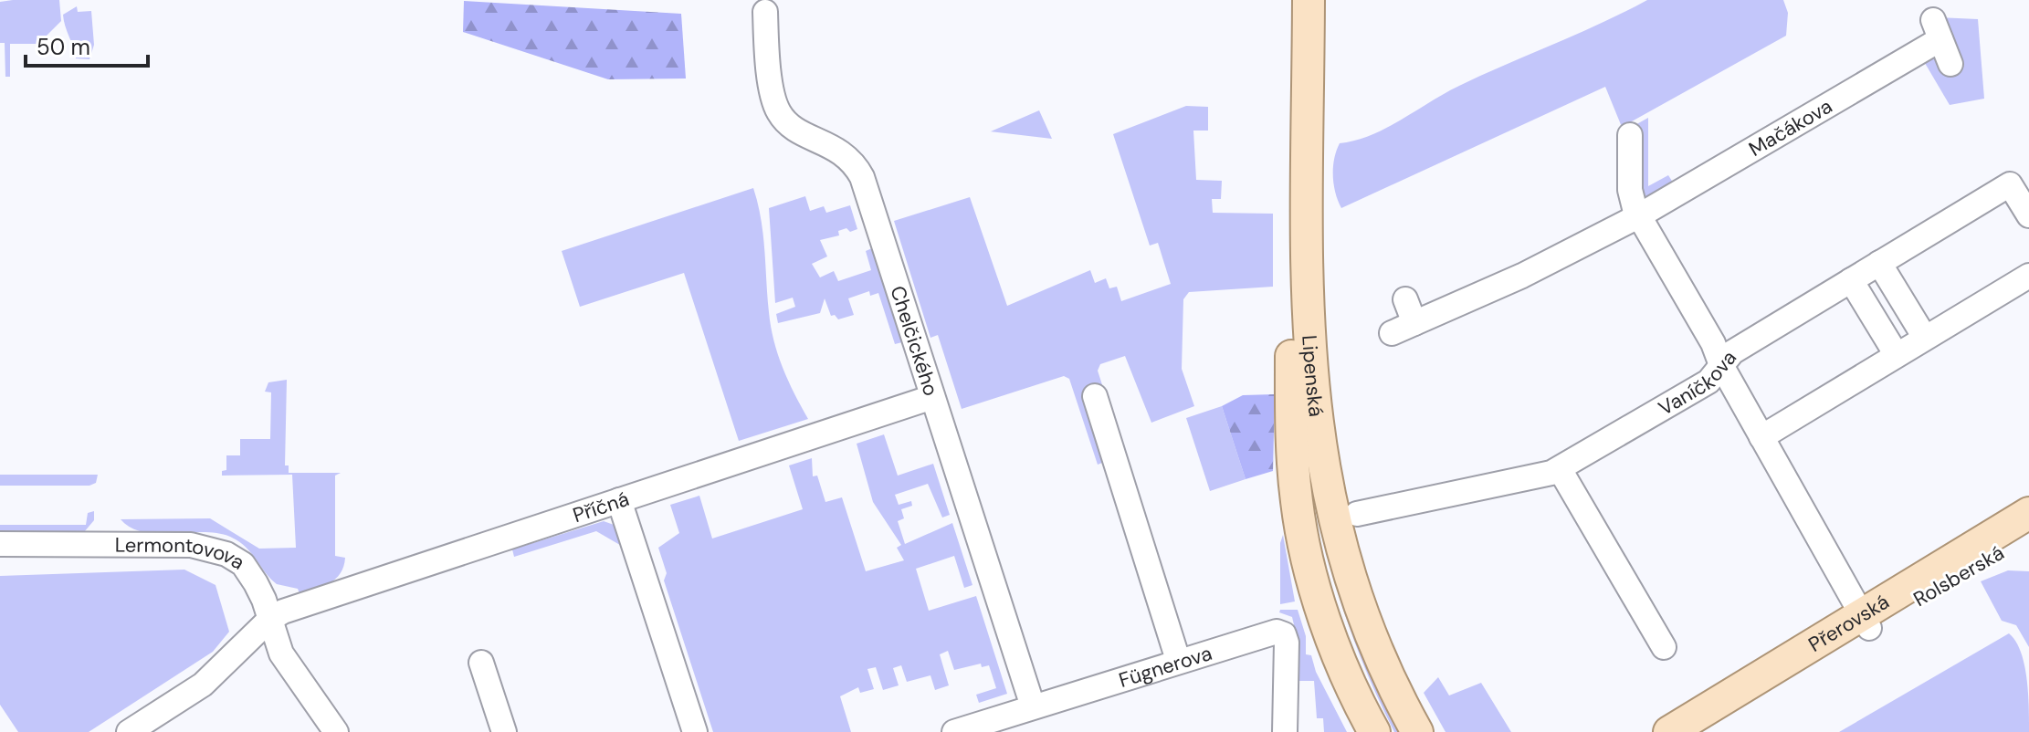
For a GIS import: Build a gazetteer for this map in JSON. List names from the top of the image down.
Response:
{
  "streets": {
    "main road": ["Lipenská", "Rolsberská", "Přerovská"],
    "street": [
      "Mačákova",
      "Chelčického",
      "Vaníčkova",
      "Příčná",
      "Lermontovova",
      "Fügnerova"
    ]
  },
  "crossings": [
    ["Chelčického", "Příčná"],
    ["Chelčického", "Fügnerova"],
    ["Příčná", "Lermontovova"],
    ["Rolsberská", "Přerovská"]
  ],
  "scale_bar": "50 m"
}
